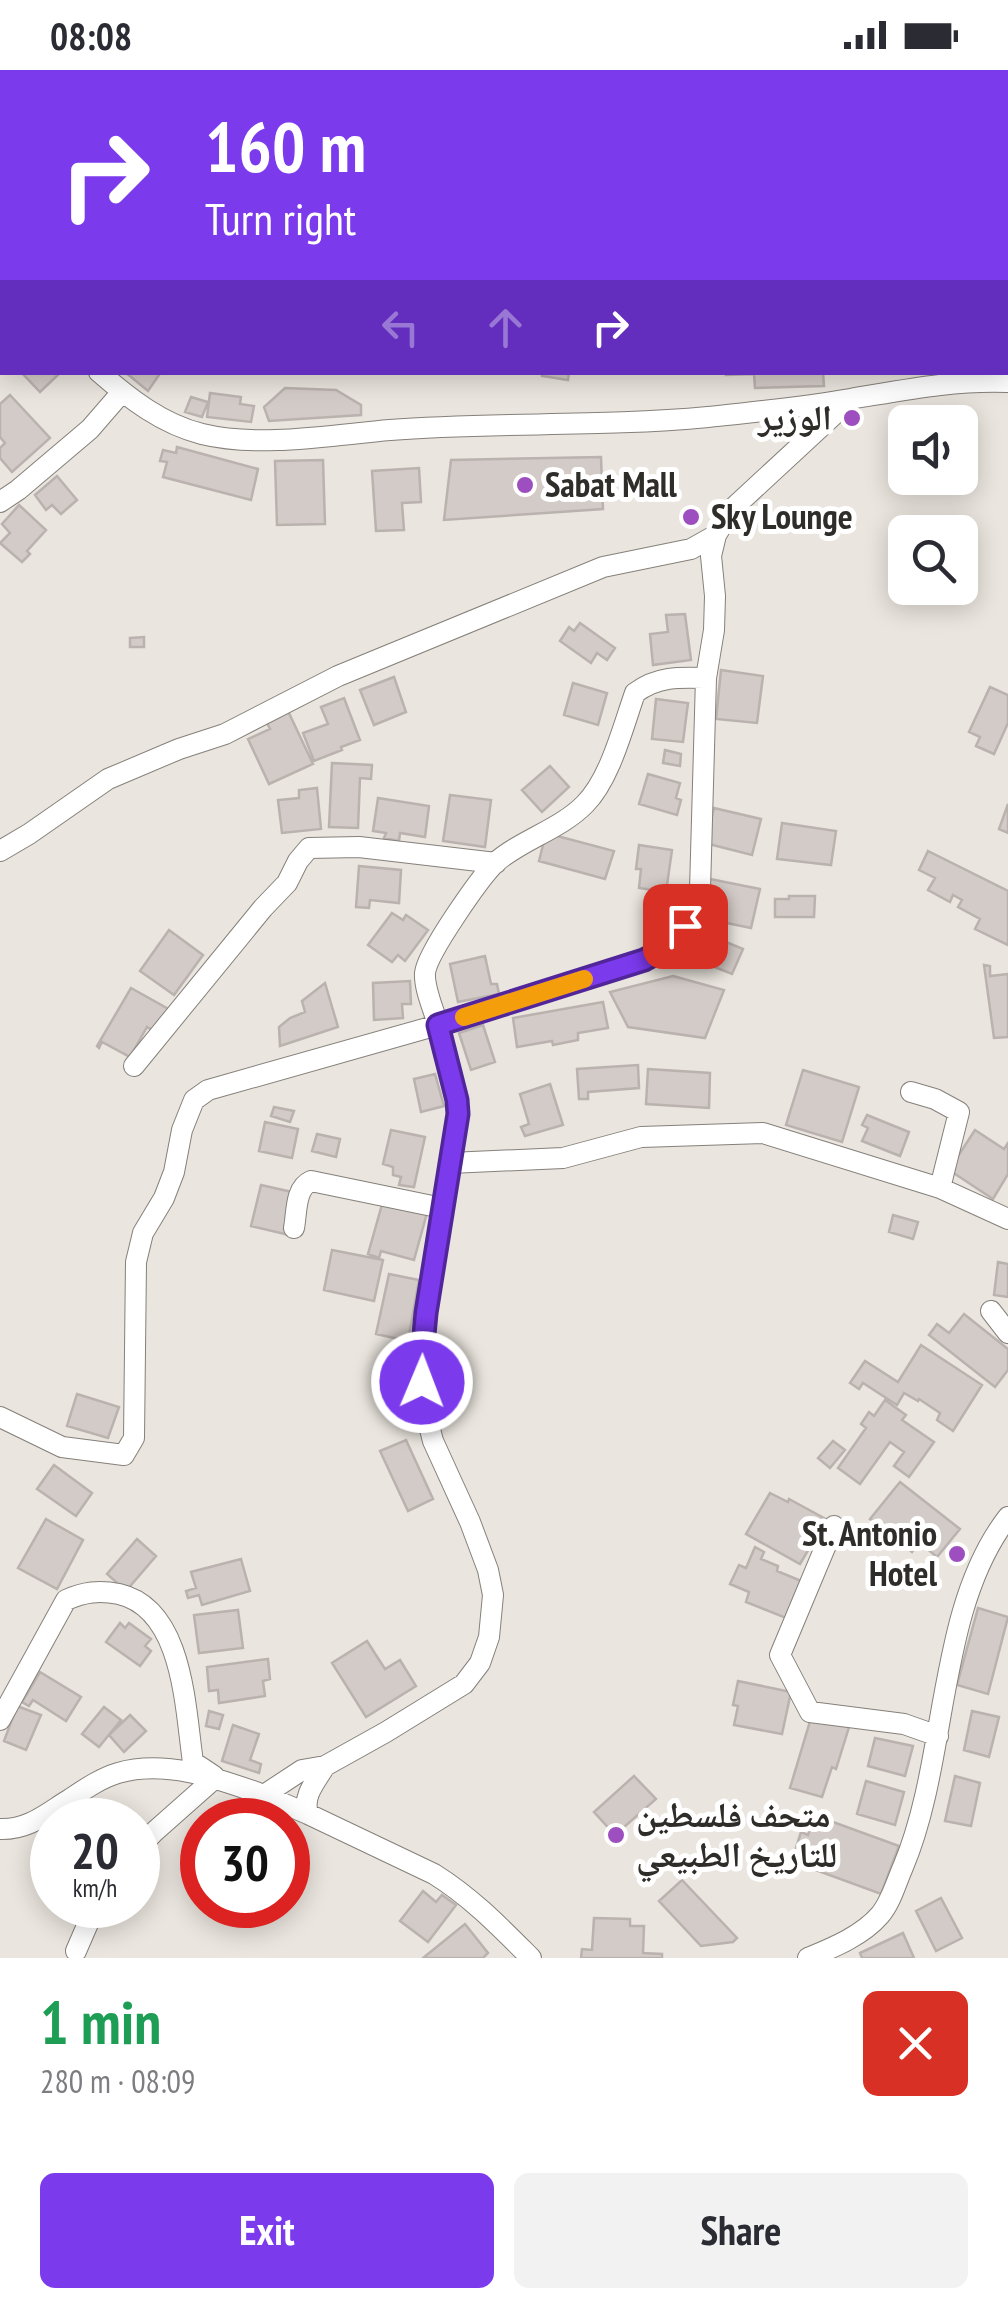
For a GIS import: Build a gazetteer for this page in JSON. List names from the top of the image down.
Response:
{
  "places": [
    "الوزير",
    "Sabat Mall",
    "Sky Lounge",
    "St. Antonio Hotel",
    "متحف فلسطين للتاريخ الطبيعي"
  ],
  "page": {
    "status": "08:08",
    "turn": ["160 m", "Turn right"],
    "speed": "20 km/h",
    "limit": "30",
    "heading": ["1 min", "280 m · 08:09"],
    "buttons": ["Exit", "Share"]
  }
}
